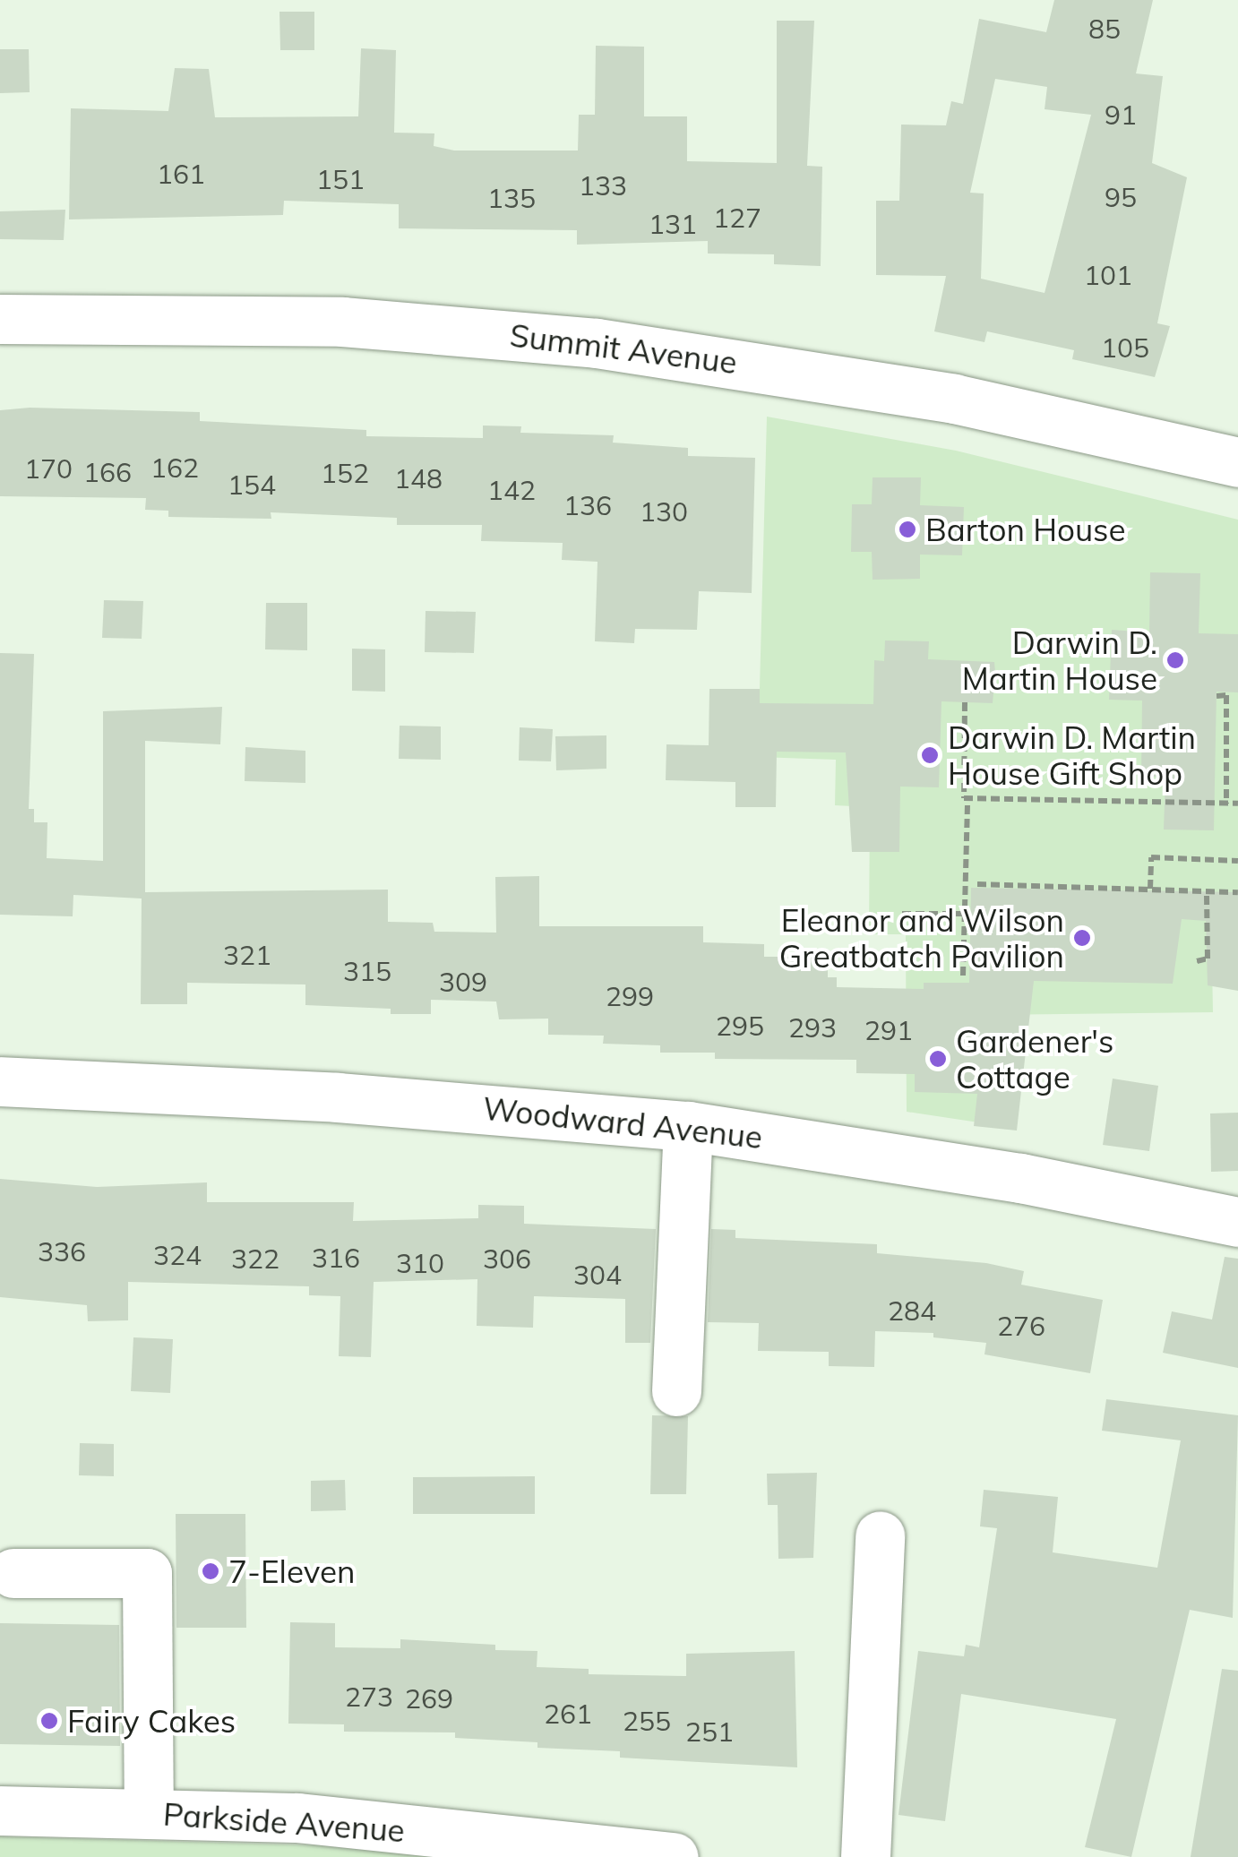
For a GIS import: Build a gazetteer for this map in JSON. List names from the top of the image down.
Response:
{
  "streets": {
    "street": ["Summit Avenue", "Woodward Avenue", "Parkside Avenue"]
  },
  "places": [
    "Barton House",
    "Darwin D. Martin House",
    "Darwin D. Martin House Gift Shop",
    "Eleanor and Wilson Greatbatch Pavilion",
    "Gardener's Cottage",
    "7-Eleven",
    "Fairy Cakes"
  ],
  "house_numbers": [
    "85",
    "91",
    "161",
    "151",
    "133",
    "95",
    "135",
    "127",
    "131",
    "101",
    "105",
    "162",
    "170",
    "166",
    "152",
    "148",
    "154",
    "142",
    "136",
    "130",
    "321",
    "315",
    "309",
    "299",
    "295",
    "293",
    "291",
    "336",
    "324",
    "316",
    "322",
    "306",
    "310",
    "304",
    "284",
    "276",
    "273",
    "269",
    "261",
    "255",
    "251"
  ]
}
